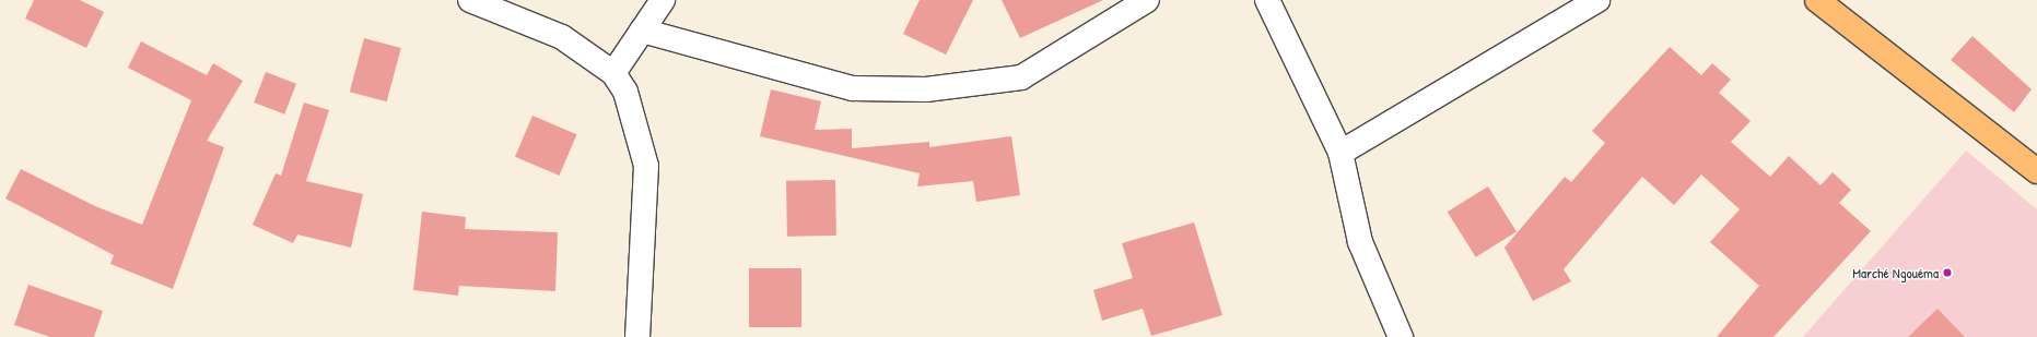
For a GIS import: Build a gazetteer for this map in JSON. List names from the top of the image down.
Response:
{
  "places": ["Marché Ngouéma"]
}
